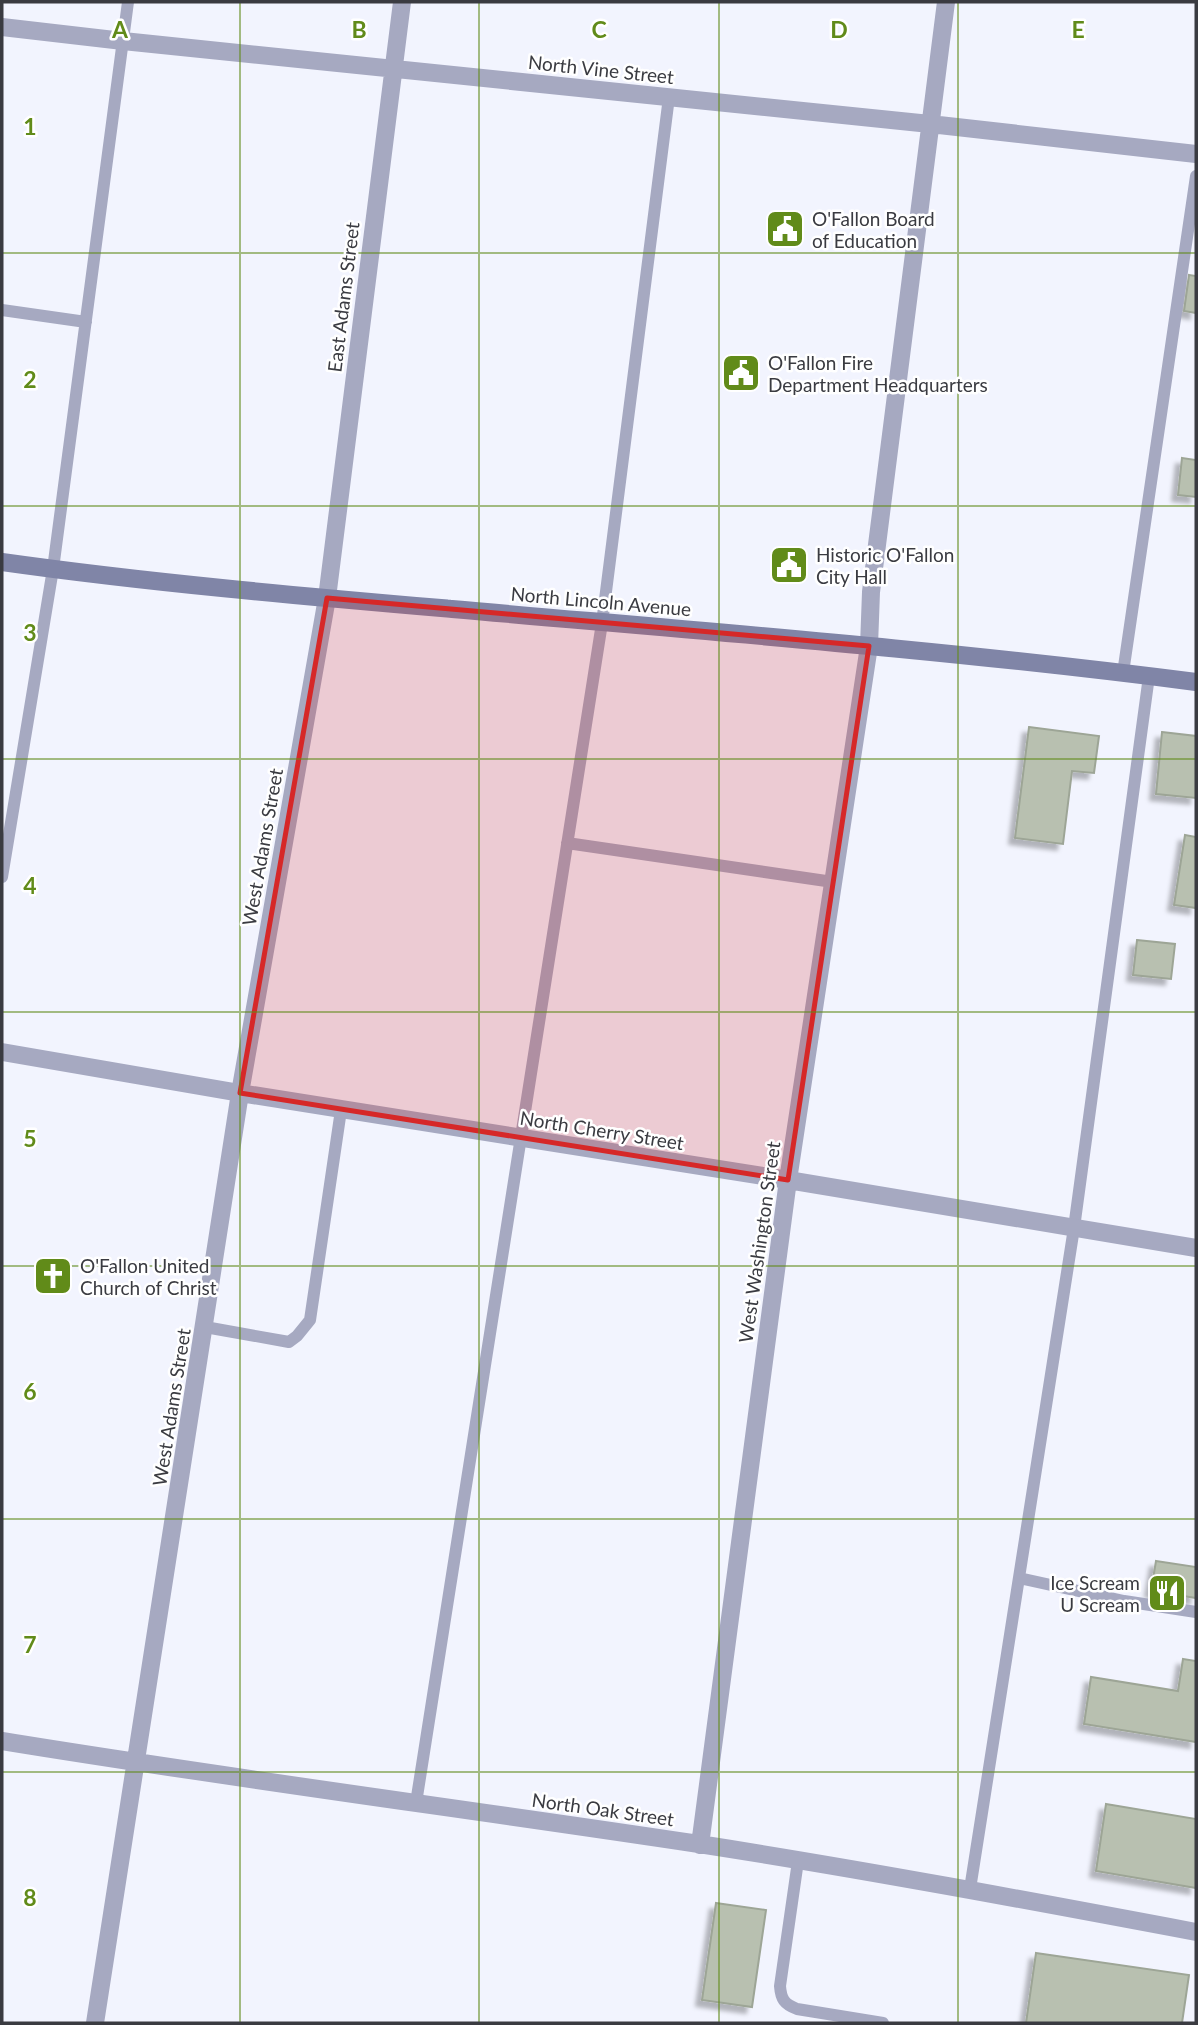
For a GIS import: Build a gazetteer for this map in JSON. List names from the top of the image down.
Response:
{
  "streets": {
    "main road": ["North Lincoln Avenue"],
    "street": [
      "North Vine Street",
      "East Adams Street",
      "West Adams Street",
      "North Cherry Street",
      "West Washington Street",
      "North Oak Street"
    ]
  },
  "crossings": [
    ["North Vine Street", "East Adams Street"],
    ["North Vine Street", "West Washington Street"],
    ["East Adams Street", "North Lincoln Avenue"],
    ["East Adams Street", "West Adams Street"],
    ["North Lincoln Avenue", "West Adams Street"],
    ["North Lincoln Avenue", "West Washington Street"],
    ["West Adams Street", "North Cherry Street"],
    ["West Adams Street", "North Oak Street"],
    ["North Cherry Street", "West Washington Street"],
    ["West Washington Street", "North Oak Street"]
  ],
  "places": {
    "public building": ["O'Fallon Board of Education", "O'Fallon Fire Department Headquarters", "Historic O'Fallon City Hall"],
    "church": ["O'Fallon United Church of Christ"],
    "restaurant": ["Ice Scream U Scream"]
  },
  "grid": {
    "columns": [
      "A",
      "B",
      "C",
      "D",
      "E"
    ],
    "rows": [
      "1",
      "2",
      "3",
      "4",
      "5",
      "6",
      "7",
      "8"
    ]
  }
}
